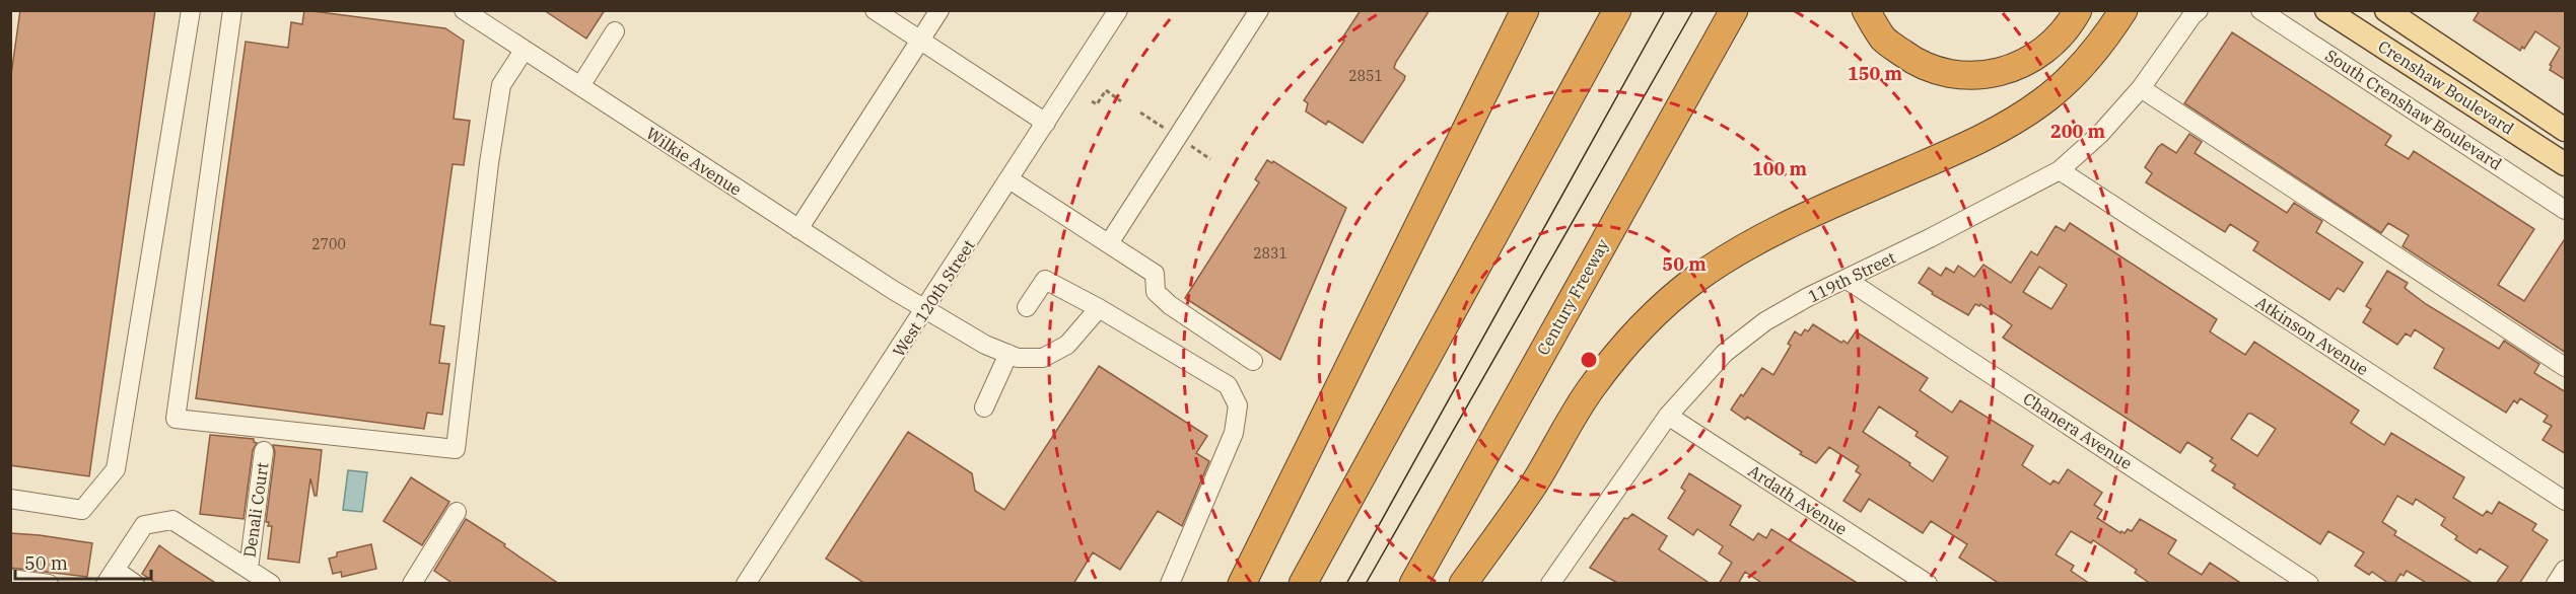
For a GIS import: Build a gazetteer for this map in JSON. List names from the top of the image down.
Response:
{
  "streets": {
    "highway": ["Century Freeway"],
    "main road": ["Crenshaw Boulevard"],
    "street": [
      "South Crenshaw Boulevard",
      "Wilkie Avenue",
      "119th Street",
      "West 120th Street",
      "Atkinson Avenue",
      "Chanera Avenue",
      "Ardath Avenue",
      "Denali Court"
    ]
  },
  "crossings": [
    ["Wilkie Avenue", "West 120th Street"],
    ["119th Street", "Atkinson Avenue"],
    ["119th Street", "Chanera Avenue"],
    ["119th Street", "Ardath Avenue"]
  ],
  "house_numbers": ["2851", "2700", "2831"],
  "scale_bar": "50 m",
  "rings": [
    "150 m",
    "200 m",
    "100 m",
    "50 m"
  ]
}
